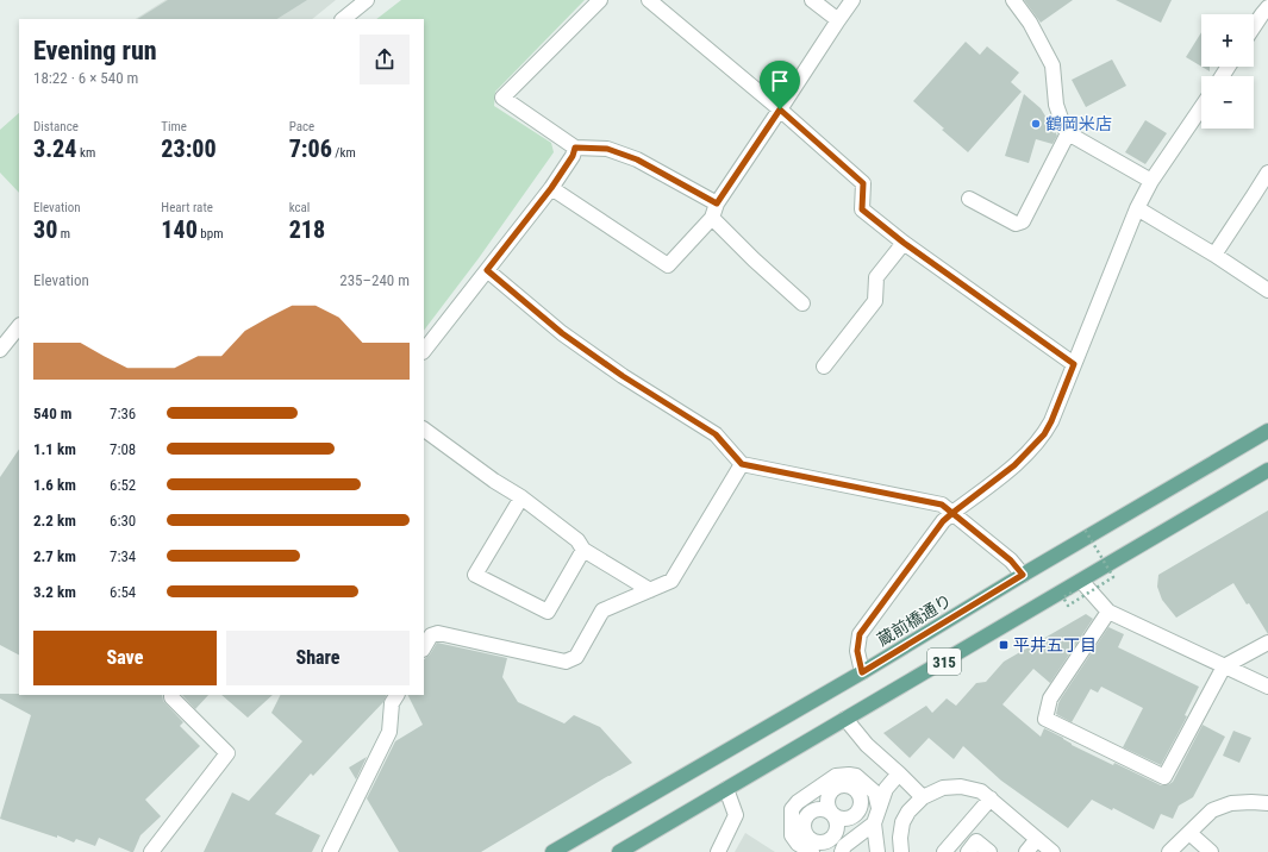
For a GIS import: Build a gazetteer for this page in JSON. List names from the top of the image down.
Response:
{
  "streets": {
    "main road": ["蔵前橋通り", "315"]
  },
  "places": {
    "other": ["鶴岡米店"],
    "transit": ["平井五丁目"]
  },
  "page": {
    "map_buttons": ["+", "−"],
    "heading": ["Evening run", "18:22 · 6 × 540 m"],
    "stats": [
      ["Distance", "3.24 km"],
      ["Time", "23:00"],
      ["Pace", "7:06 /km"],
      ["Elevation", "30 m"],
      ["Heart rate", "140 bpm"],
      ["kcal", "218"]
    ],
    "chart": ["Elevation", "235–240 m"],
    "list": [
      {
        "name": "540 m",
        "note": "7:36"
      },
      {
        "name": "1.1 km",
        "note": "7:08"
      },
      {
        "name": "1.6 km",
        "note": "6:52"
      },
      {
        "name": "2.2 km",
        "note": "6:30"
      },
      {
        "name": "2.7 km",
        "note": "7:34"
      },
      {
        "name": "3.2 km",
        "note": "6:54"
      }
    ],
    "buttons": ["Save", "Share"]
  }
}
